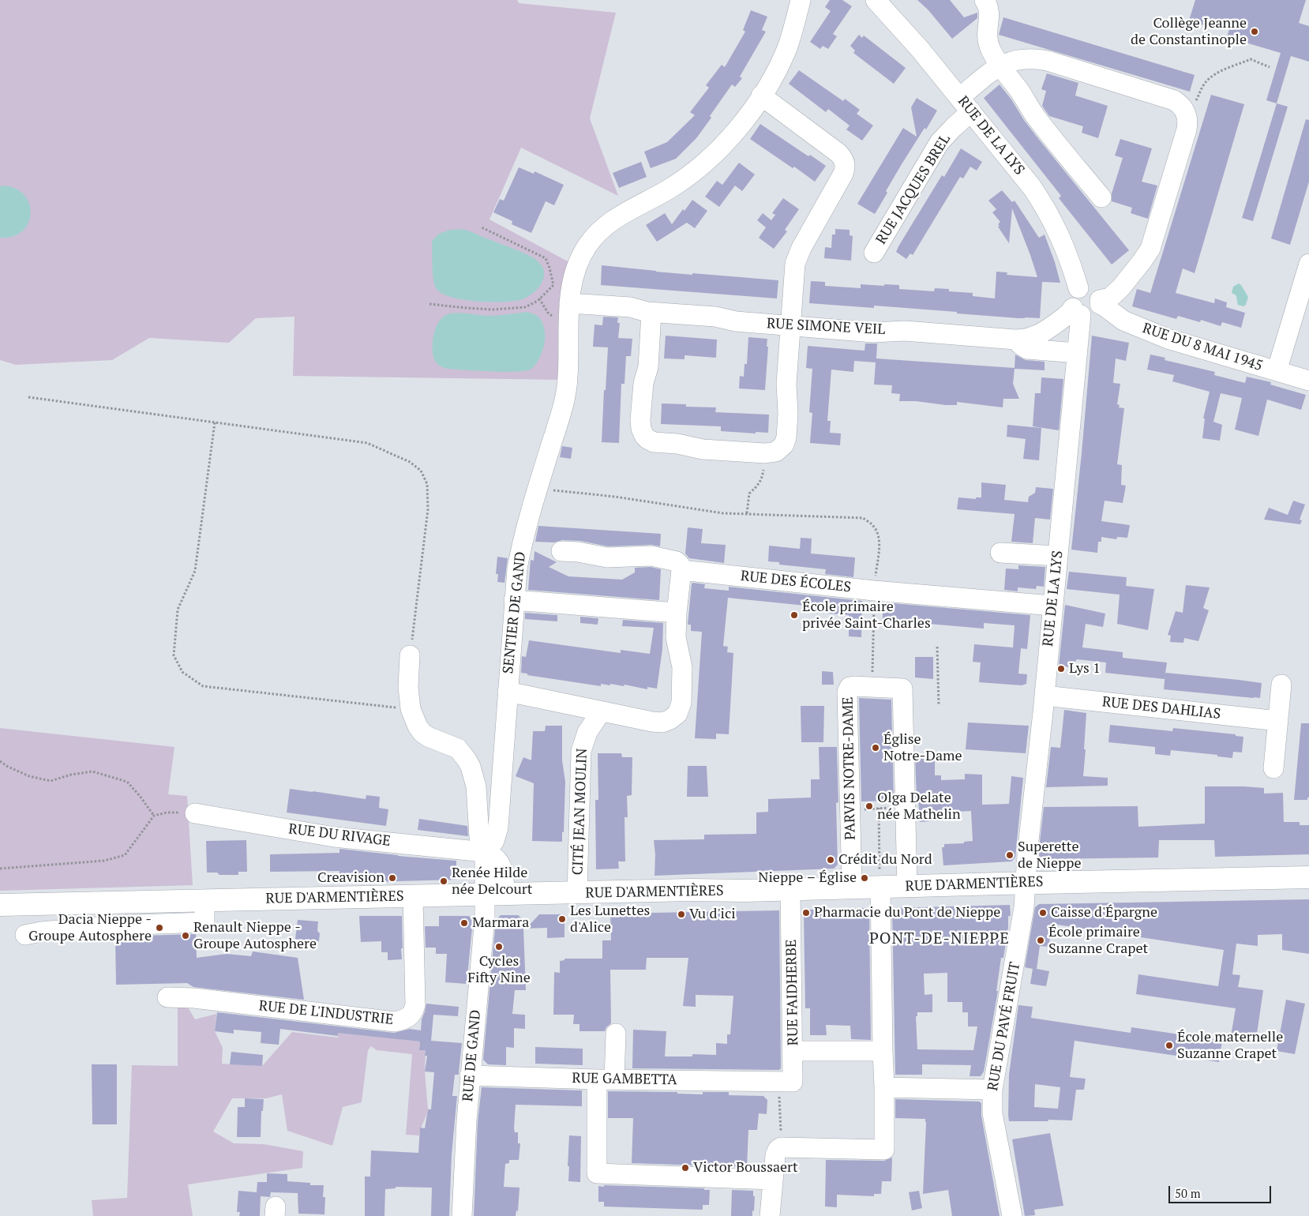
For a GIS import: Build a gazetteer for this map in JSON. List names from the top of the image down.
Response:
{
  "streets": {
    "main road": ["RUE D'ARMENTIÈRES"],
    "street": [
      "RUE DE LA LYS",
      "RUE JACQUES BREL",
      "RUE SIMONE VEIL",
      "RUE DU 8 MAI 1945",
      "RUE DES ÉCOLES",
      "SENTIER DE GAND",
      "RUE DES DAHLIAS",
      "PARVIS NOTRE-DAME",
      "CITÉ JEAN MOULIN",
      "RUE DU RIVAGE",
      "RUE FAIDHERBE",
      "RUE DE L'INDUSTRIE",
      "RUE DU PAVÉ FRUIT",
      "RUE DE GAND",
      "RUE GAMBETTA"
    ]
  },
  "crossings": [
    ["RUE DE LA LYS", "RUE JACQUES BREL"],
    ["RUE DE LA LYS", "RUE SIMONE VEIL"],
    ["RUE DE LA LYS", "RUE DU 8 MAI 1945"],
    ["RUE DE LA LYS", "RUE DES ÉCOLES"],
    ["RUE DE LA LYS", "RUE DES DAHLIAS"],
    ["RUE DE LA LYS", "RUE D'ARMENTIÈRES"],
    ["RUE DE LA LYS", "RUE DU PAVÉ FRUIT"],
    ["RUE SIMONE VEIL", "RUE DU 8 MAI 1945"],
    ["RUE SIMONE VEIL", "SENTIER DE GAND"],
    ["SENTIER DE GAND", "RUE DU RIVAGE"],
    ["PARVIS NOTRE-DAME", "RUE D'ARMENTIÈRES"],
    ["CITÉ JEAN MOULIN", "RUE D'ARMENTIÈRES"],
    ["RUE D'ARMENTIÈRES", "RUE FAIDHERBE"],
    ["RUE D'ARMENTIÈRES", "RUE DE L'INDUSTRIE"],
    ["RUE D'ARMENTIÈRES", "RUE DU PAVÉ FRUIT"],
    ["RUE D'ARMENTIÈRES", "RUE DE GAND"],
    ["RUE FAIDHERBE", "RUE GAMBETTA"],
    ["RUE DE GAND", "RUE GAMBETTA"]
  ],
  "districts": ["PONT-DE-NIEPPE"],
  "places": [
    "Collège Jeanne de Constantinople",
    "École primaire privée Saint-Charles",
    "Lys 1",
    "Église Notre-Dame",
    "Olga Delate née Mathelin",
    "Superette de Nieppe",
    "Crédit du Nord",
    "Creavision",
    "Nieppe – Église",
    "Renée Hilde née Delcourt",
    "Pharmacie du Pont de Nieppe",
    "Caisse d'Épargne",
    "Vu d'ici",
    "Les Lunettes d'Alice",
    "Marmara",
    "Dacia Nieppe - Groupe Autosphere",
    "Renault Nieppe - Groupe Autosphere",
    "École primaire Suzanne Crapet",
    "Cycles Fifty Nine",
    "École maternelle Suzanne Crapet",
    "Victor Boussaert"
  ],
  "scale_bar": "50 m"
}
